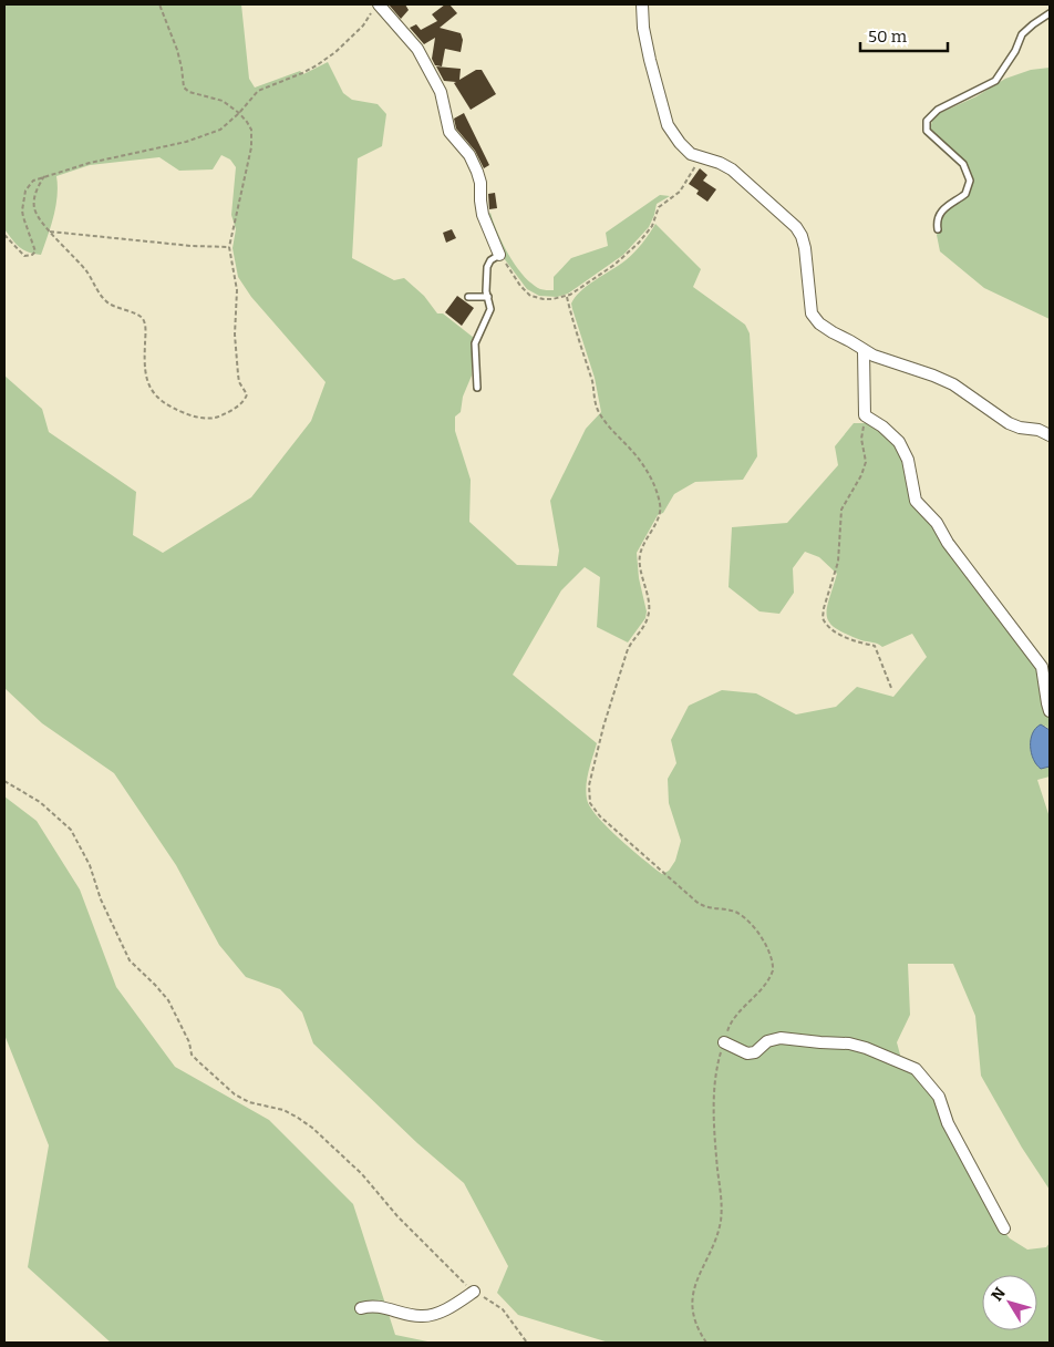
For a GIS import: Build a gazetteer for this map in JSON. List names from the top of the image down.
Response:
{
  "scale_bar": "50 m",
  "north": "top left"
}
